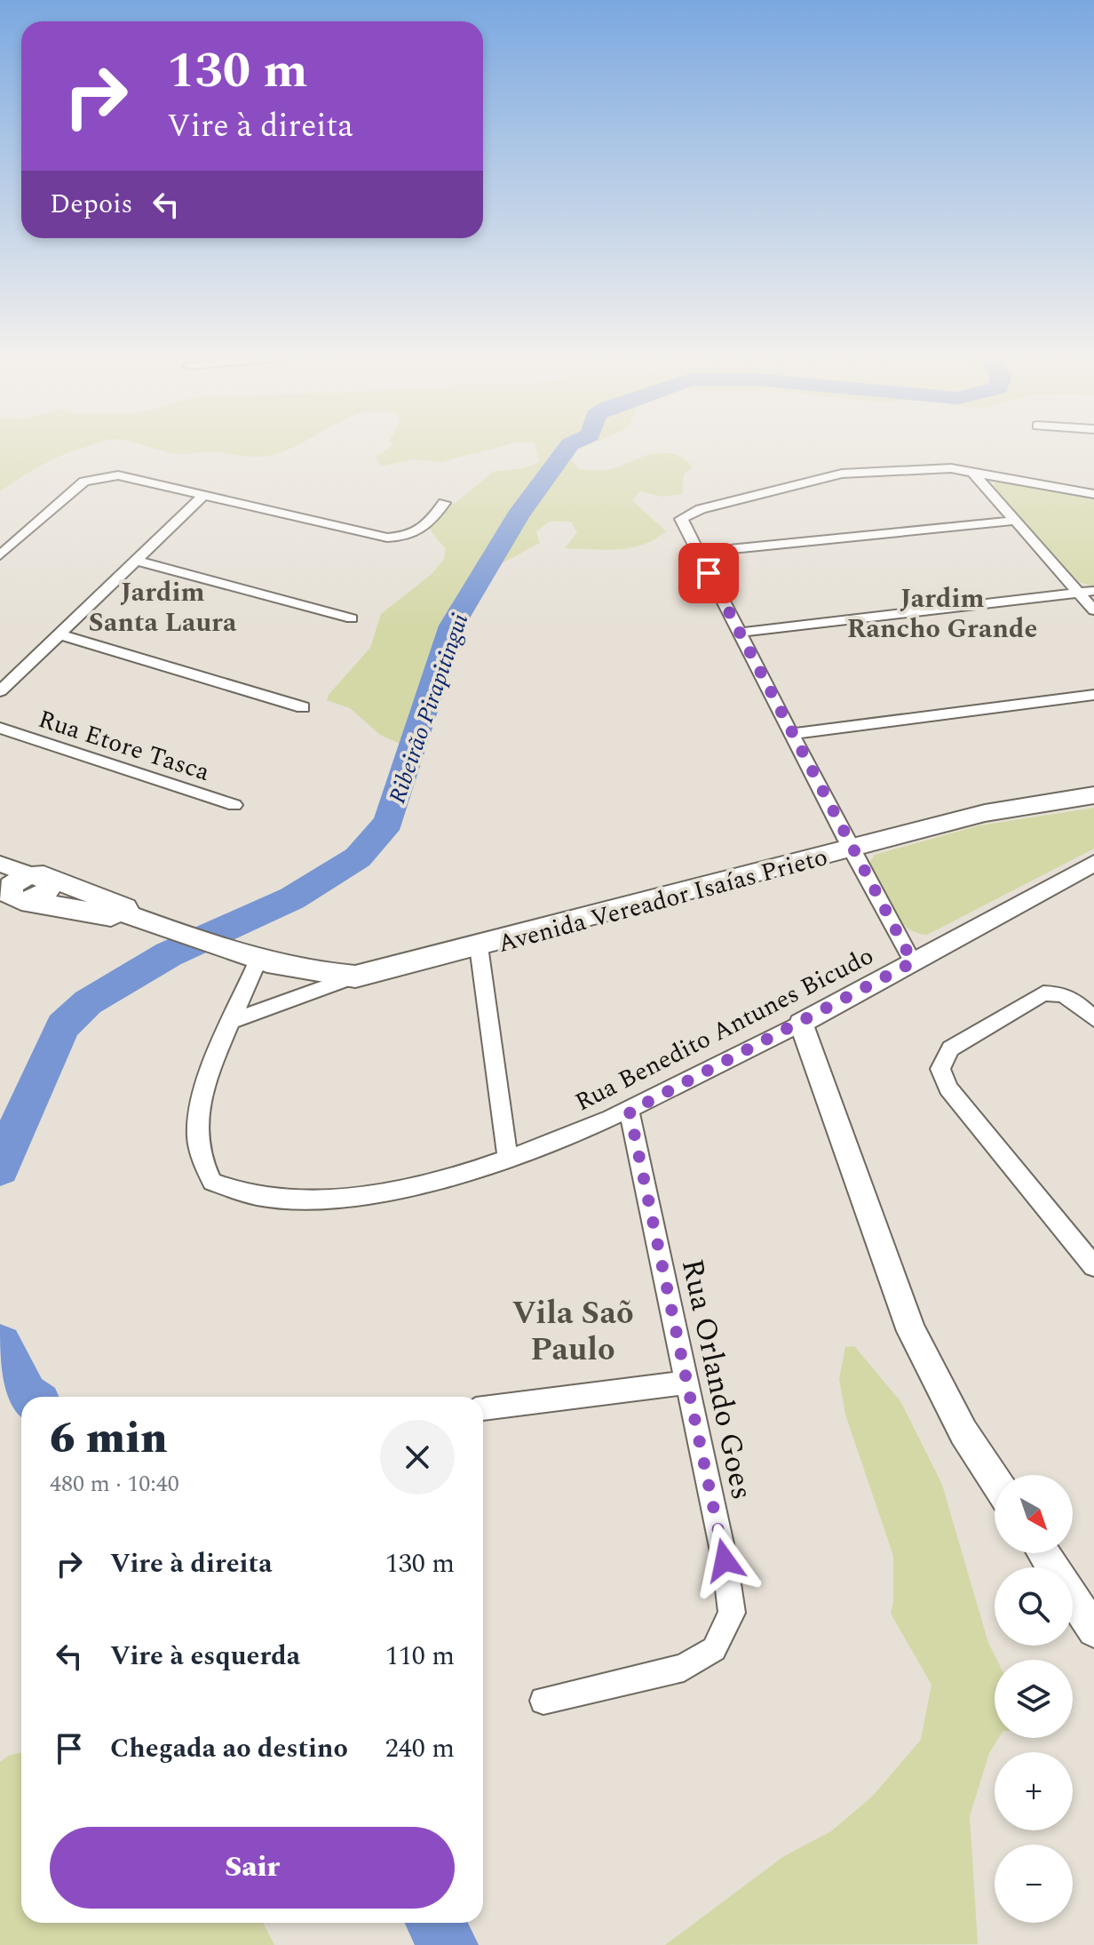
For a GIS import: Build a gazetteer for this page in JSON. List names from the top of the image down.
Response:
{
  "streets": {
    "main road": ["Avenida Vereador Isaías Prieto"],
    "street": ["Rua Etore Tasca", "Rua Benedito Antunes Bicudo", "Rua Orlando Goes"]
  },
  "crossings": [
    ["Avenida Vereador Isaías Prieto", "Rua Benedito Antunes Bicudo"],
    ["Rua Benedito Antunes Bicudo", "Rua Orlando Goes"]
  ],
  "districts": ["Jardim Santa Laura", "Jardim Rancho Grande", "Vila Saõ Paulo"],
  "water": ["Ribeirão Pirapitingui"],
  "north": "bottom right",
  "page": {
    "turn": ["130 m", "Vire à direita"],
    "then": "Depois",
    "heading": ["6 min", "480 m · 10:40"],
    "map_buttons": ["+", "−"],
    "list": [
      {
        "name": "Vire à direita",
        "value": "130 m"
      },
      {
        "name": "Vire à esquerda",
        "value": "110 m"
      },
      {
        "name": "Chegada ao destino",
        "value": "240 m"
      }
    ],
    "buttons": "Sair"
  }
}
